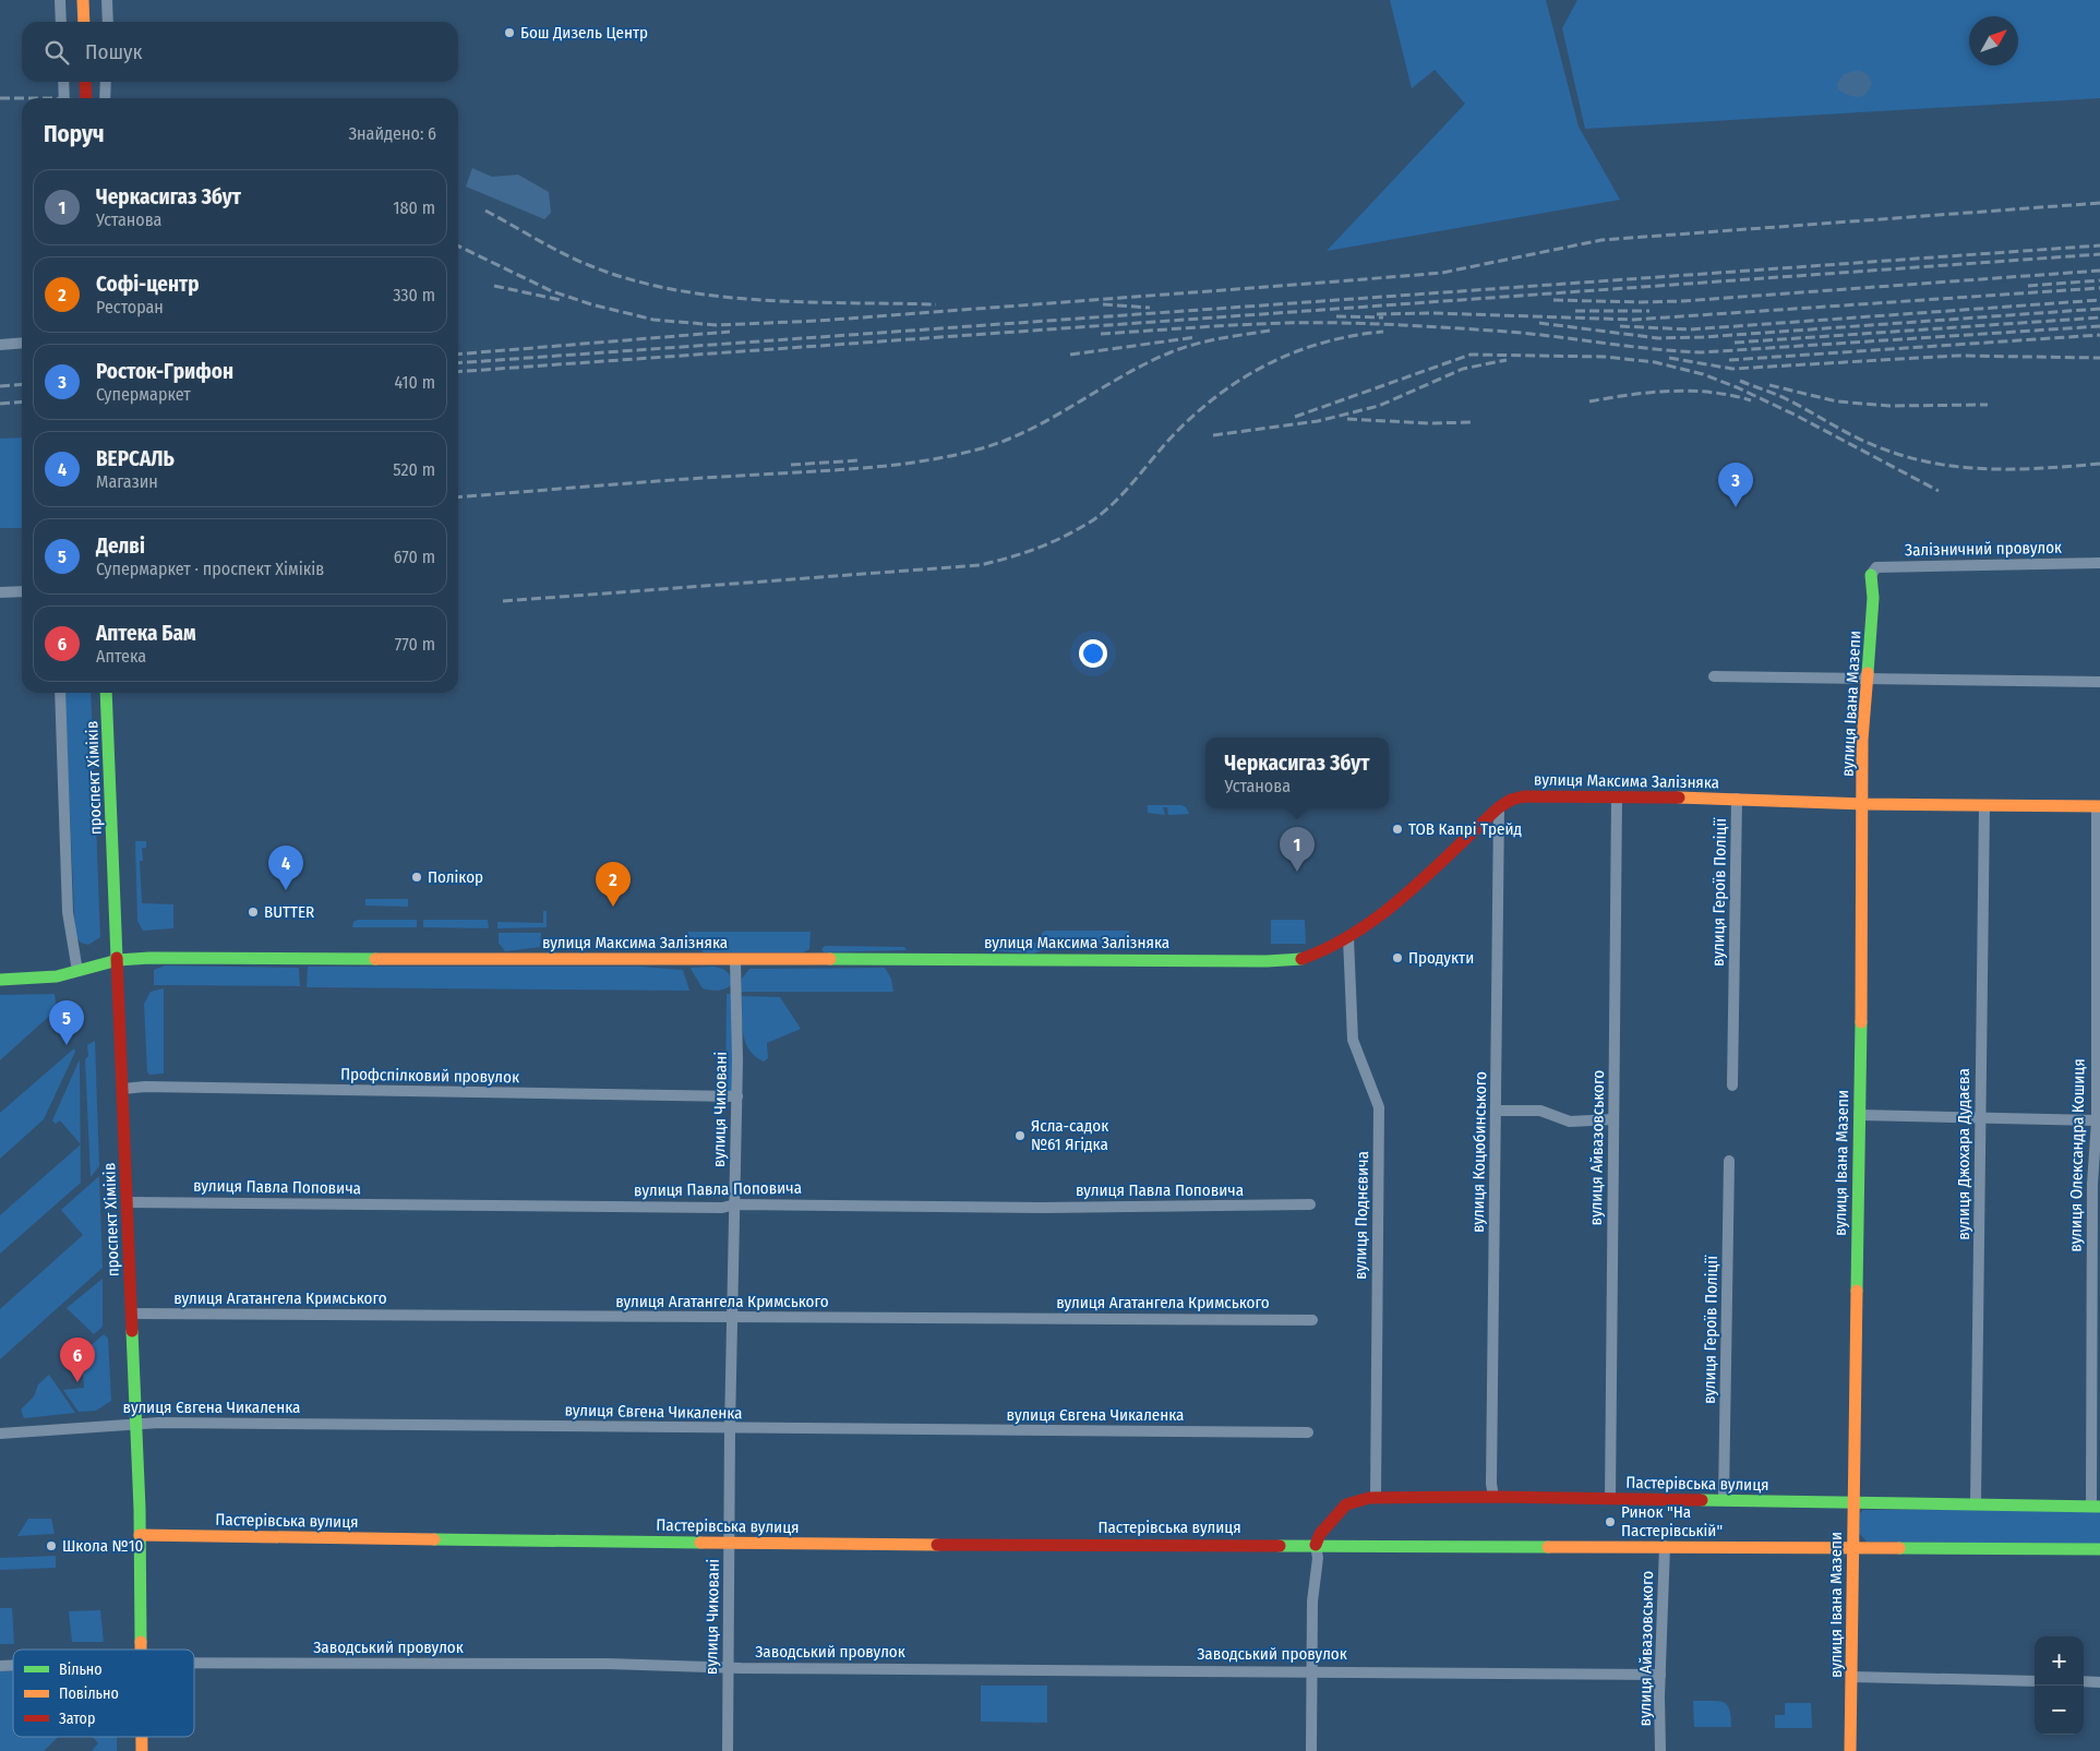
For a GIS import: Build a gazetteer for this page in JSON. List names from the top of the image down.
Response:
{
  "streets": {
    "main road": [
      "вулиця Івана Мазепи",
      "проспект Хіміків",
      "вулиця Максима Залізняка",
      "Пастерівська вулиця"
    ],
    "street": [
      "Залізничний провулок",
      "вулиця Героїв Поліції",
      "Профспілковий провулок",
      "вулиця Чиковані",
      "вулиця Айвазовського",
      "вулиця Коцюбинського",
      "вулиця Джохара Дудаєва",
      "вулиця Олександра Кошиця",
      "вулиця Павла Поповича",
      "вулиця Поднєвича",
      "вулиця Агатангела Кримського",
      "вулиця Євгена Чикаленка",
      "Заводський провулок"
    ]
  },
  "crossings": [
    ["Залізничний провулок", "вулиця Івана Мазепи"],
    ["вулиця Івана Мазепи", "вулиця Максима Залізняка"],
    ["вулиця Івана Мазепи", "Пастерівська вулиця"],
    ["проспект Хіміків", "вулиця Максима Залізняка"],
    ["проспект Хіміків", "Профспілковий провулок"],
    ["проспект Хіміків", "вулиця Павла Поповича"],
    ["проспект Хіміків", "вулиця Агатангела Кримського"],
    ["проспект Хіміків", "вулиця Євгена Чикаленка"],
    ["проспект Хіміків", "Пастерівська вулиця"],
    ["вулиця Максима Залізняка", "вулиця Героїв Поліції"],
    ["вулиця Максима Залізняка", "вулиця Чиковані"],
    ["вулиця Максима Залізняка", "вулиця Айвазовського"],
    ["вулиця Максима Залізняка", "вулиця Коцюбинського"],
    ["вулиця Максима Залізняка", "вулиця Джохара Дудаєва"],
    ["вулиця Максима Залізняка", "вулиця Олександра Кошиця"],
    ["вулиця Максима Залізняка", "вулиця Поднєвича"],
    ["вулиця Героїв Поліції", "Пастерівська вулиця"],
    ["Профспілковий провулок", "вулиця Чиковані"],
    ["вулиця Чиковані", "вулиця Павла Поповича"],
    ["вулиця Чиковані", "вулиця Агатангела Кримського"],
    ["вулиця Чиковані", "вулиця Євгена Чикаленка"],
    ["вулиця Чиковані", "Пастерівська вулиця"],
    ["вулиця Чиковані", "Заводський провулок"],
    ["вулиця Айвазовського", "Пастерівська вулиця"],
    ["вулиця Айвазовського", "Заводський провулок"],
    ["вулиця Коцюбинського", "Пастерівська вулиця"],
    ["вулиця Джохара Дудаєва", "Пастерівська вулиця"],
    ["вулиця Олександра Кошиця", "Пастерівська вулиця"],
    ["вулиця Поднєвича", "Пастерівська вулиця"]
  ],
  "places": [
    "Бош Дизель Центр",
    "ТОВ Капрі Трейд",
    "Полікор",
    "BUTTER",
    "Продукти",
    "Ясла-садок №61 Ягідка",
    "Ринок \"На Пастерівській\"",
    "Школа №10"
  ],
  "legend": ["Вільно", "Повільно", "Затор"],
  "north": "top right",
  "page": {
    "search": "Пошук",
    "heading": ["Поруч", "Знайдено: 6"],
    "list": [
      {
        "mark": "1",
        "name": "Черкасигаз Збут",
        "note": "Установа",
        "value": "180 m"
      },
      {
        "mark": "2",
        "name": "Софі-центр",
        "note": "Ресторан",
        "value": "330 m"
      },
      {
        "mark": "3",
        "name": "Росток-Грифон",
        "note": "Супермаркет",
        "value": "410 m"
      },
      {
        "mark": "4",
        "name": "ВЕРСАЛЬ",
        "note": "Магазин",
        "value": "520 m"
      },
      {
        "mark": "5",
        "name": "Делві",
        "note": "Супермаркет · проспект Хіміків",
        "value": "670 m"
      },
      {
        "mark": "6",
        "name": "Аптека Бам",
        "note": "Аптека",
        "value": "770 m"
      }
    ],
    "pins": [
      "3",
      "1",
      "4",
      "2",
      "5",
      "6"
    ],
    "popup": ["Черкасигаз Збут", "Установа"],
    "map_buttons": ["+", "−"]
  }
}
